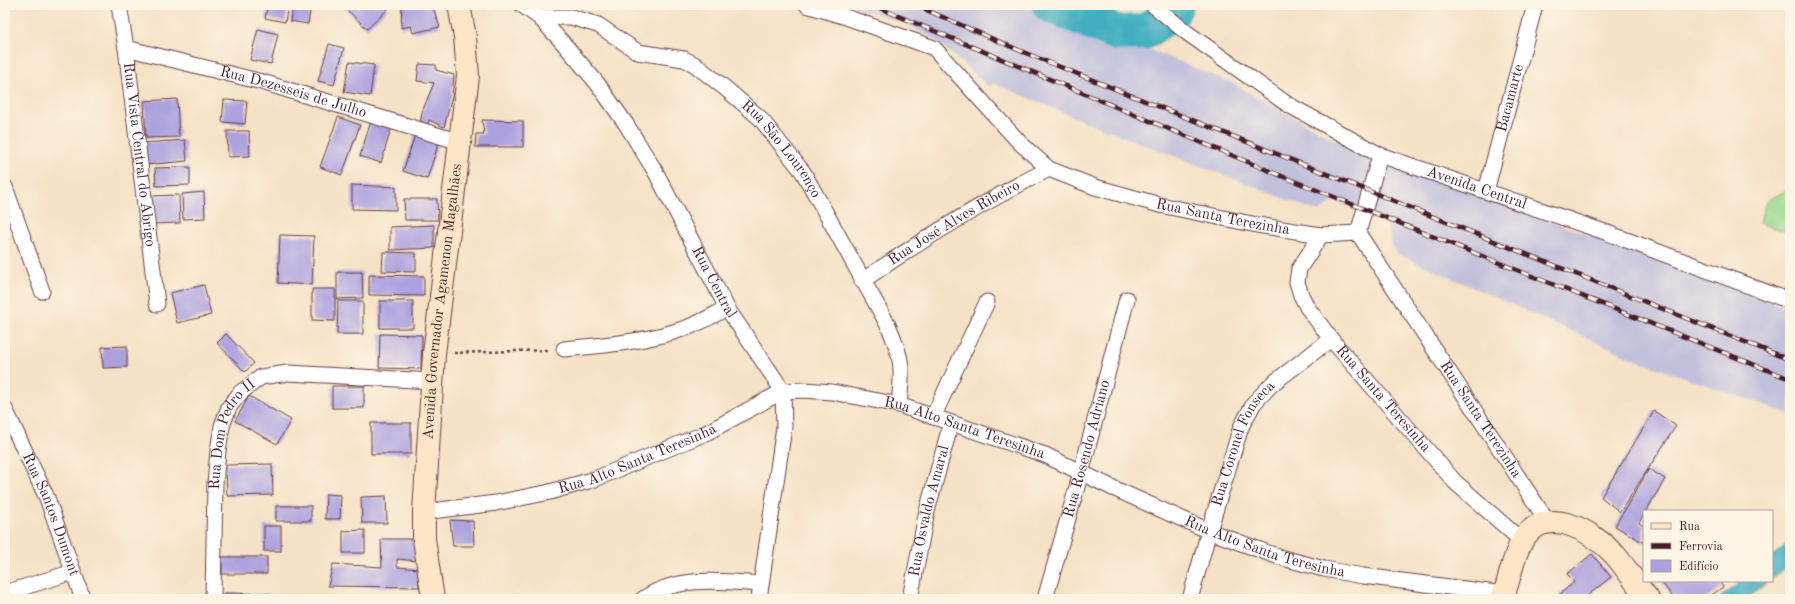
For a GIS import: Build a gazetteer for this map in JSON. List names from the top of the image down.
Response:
{
  "streets": {
    "main road": ["Avenida Governador Agamenon Magalhães"],
    "street": [
      "Rua Dezesseis de Julho",
      "Bacamarte",
      "Rua São Lourenço",
      "Rua Vista Central do Abrigo",
      "Avenida Central",
      "Rua Santa Terezinha",
      "Rua José Alves Ribeiro",
      "Rua Central",
      "Rua Santa Teresinha",
      "Rua Alto Santa Teresinha",
      "Rua Dom Pedro II",
      "Rua Coronel Fonseca",
      "Rua Rosendo Adriano",
      "Rua Osvaldo Amaral",
      "Rua Santos Dumont"
    ]
  },
  "crossings": [
    ["Rua Dezesseis de Julho", "Rua Vista Central do Abrigo"],
    ["Rua Dezesseis de Julho", "Avenida Governador Agamenon Magalhães"],
    ["Bacamarte", "Avenida Central"],
    ["Rua São Lourenço", "Rua José Alves Ribeiro"],
    ["Rua São Lourenço", "Rua Central"],
    ["Rua São Lourenço", "Rua Alto Santa Teresinha"],
    ["Rua Santa Terezinha", "Rua José Alves Ribeiro"],
    ["Rua Santa Terezinha", "Rua Santa Teresinha"],
    ["Rua Central", "Rua Alto Santa Teresinha"],
    ["Avenida Governador Agamenon Magalhães", "Rua Alto Santa Teresinha"],
    ["Avenida Governador Agamenon Magalhães", "Rua Dom Pedro II"],
    ["Rua Santa Teresinha", "Rua Coronel Fonseca"],
    ["Rua Alto Santa Teresinha", "Rua Coronel Fonseca"],
    ["Rua Alto Santa Teresinha", "Rua Rosendo Adriano"],
    ["Rua Alto Santa Teresinha", "Rua Osvaldo Amaral"]
  ],
  "legend": ["Rua", "Ferrovia", "Edifício"]
}
